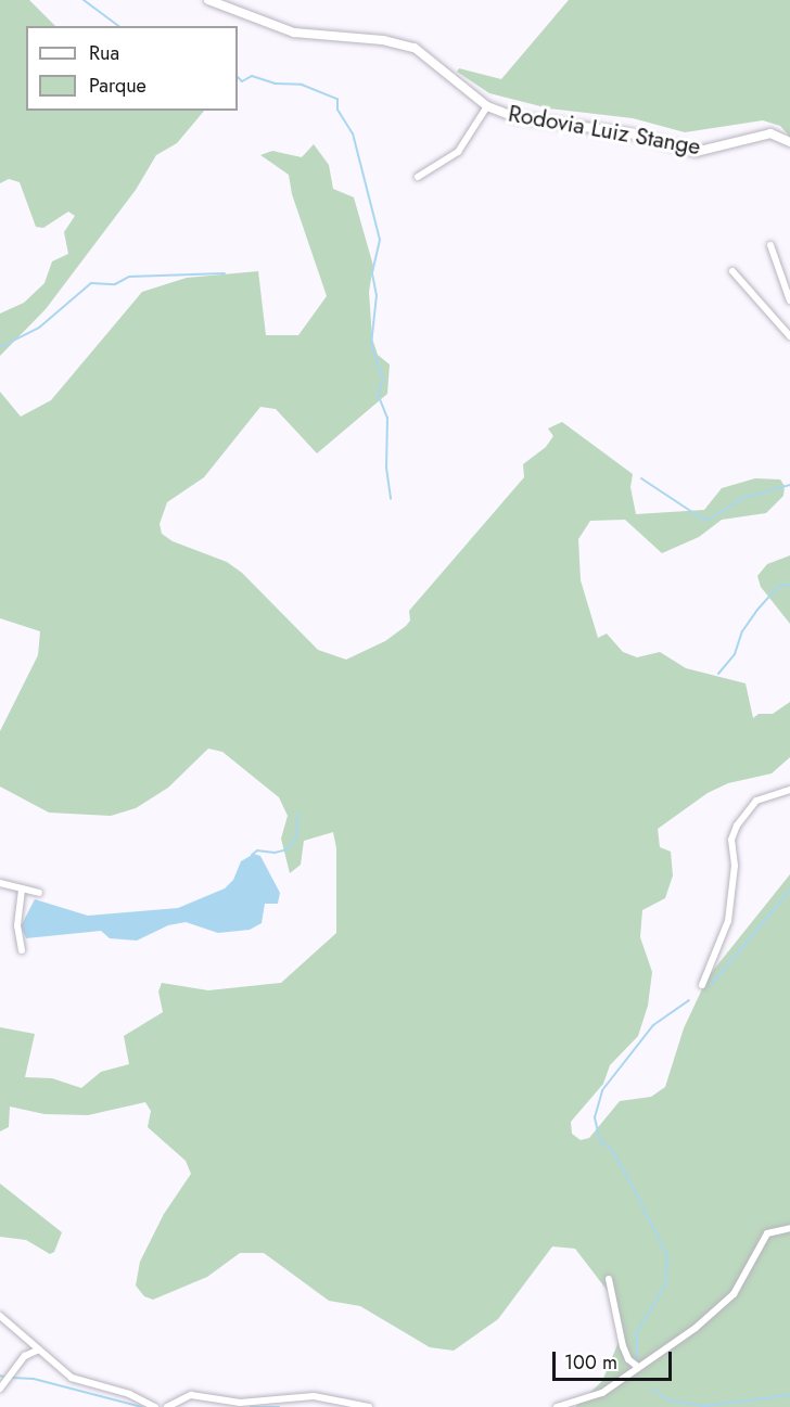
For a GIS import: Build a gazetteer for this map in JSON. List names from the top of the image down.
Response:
{
  "streets": {
    "street": ["Rodovia Luiz Stange"]
  },
  "legend": ["Rua", "Parque"],
  "scale_bar": "100 m"
}
